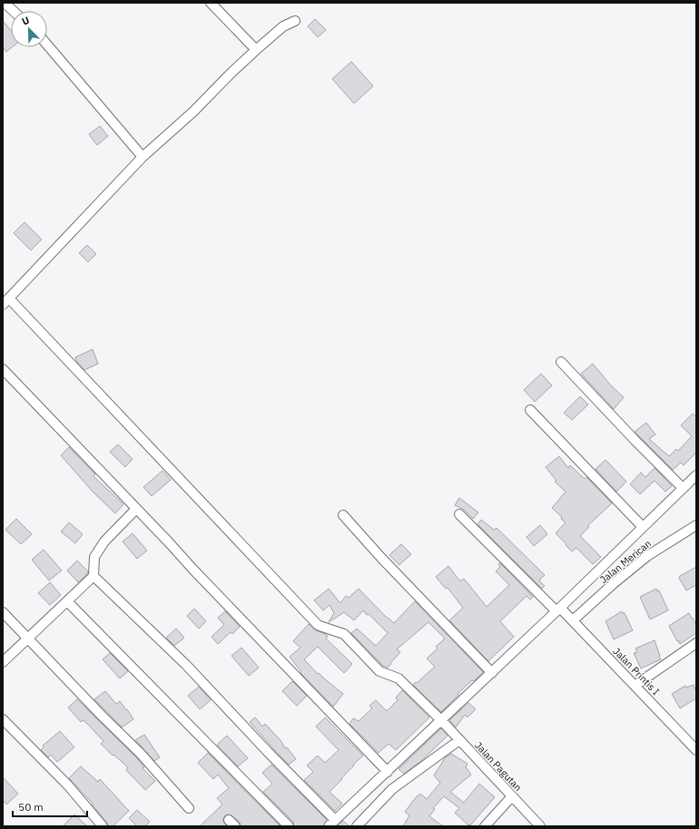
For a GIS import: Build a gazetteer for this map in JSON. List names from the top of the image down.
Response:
{
  "streets": {
    "street": ["Jalan Merican", "Jalan Printis I", "Jalan Pagutan"]
  },
  "crossings": [
    ["Jalan Merican", "Jalan Printis I"]
  ],
  "scale_bar": "50 m",
  "north": "top left"
}
